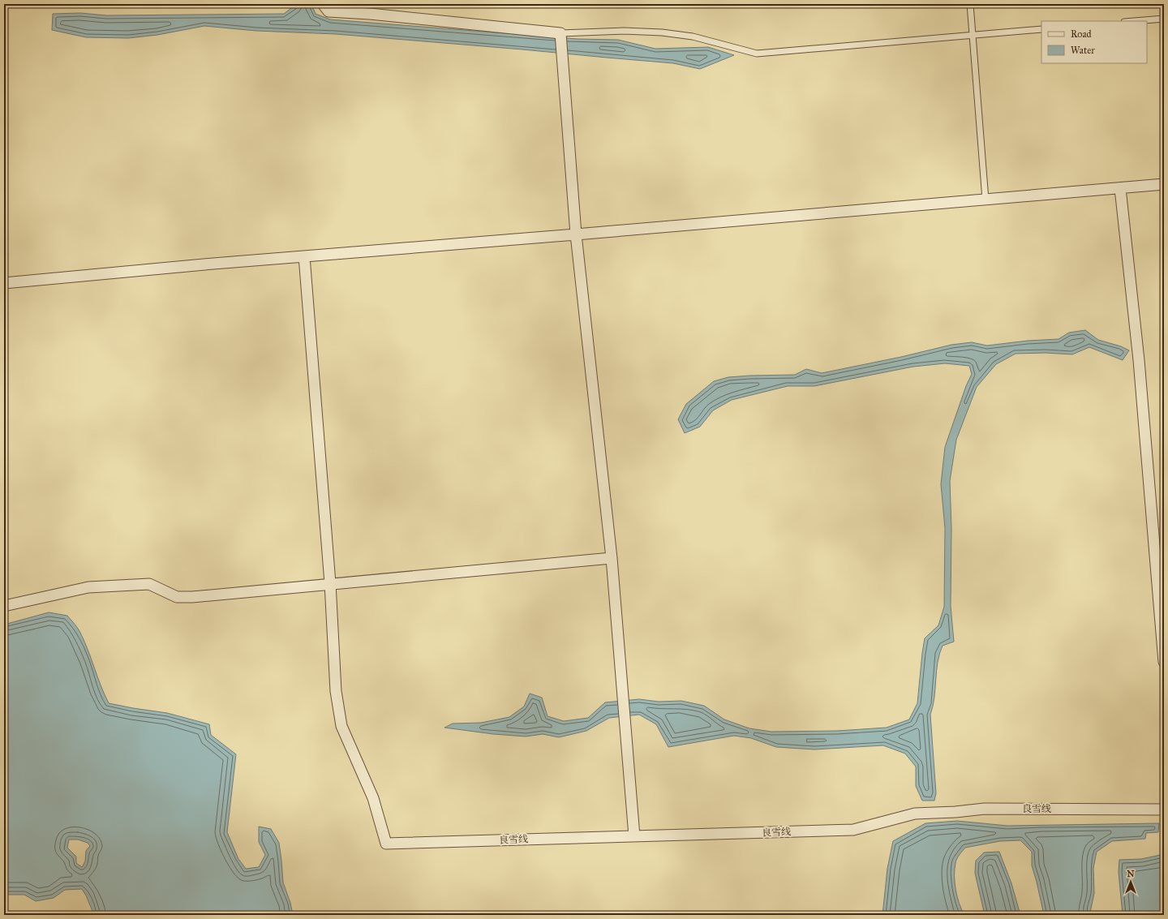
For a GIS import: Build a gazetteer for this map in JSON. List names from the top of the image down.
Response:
{
  "streets": {
    "street": ["良雪线"]
  },
  "legend": ["Road", "Water"],
  "north": "top"
}
